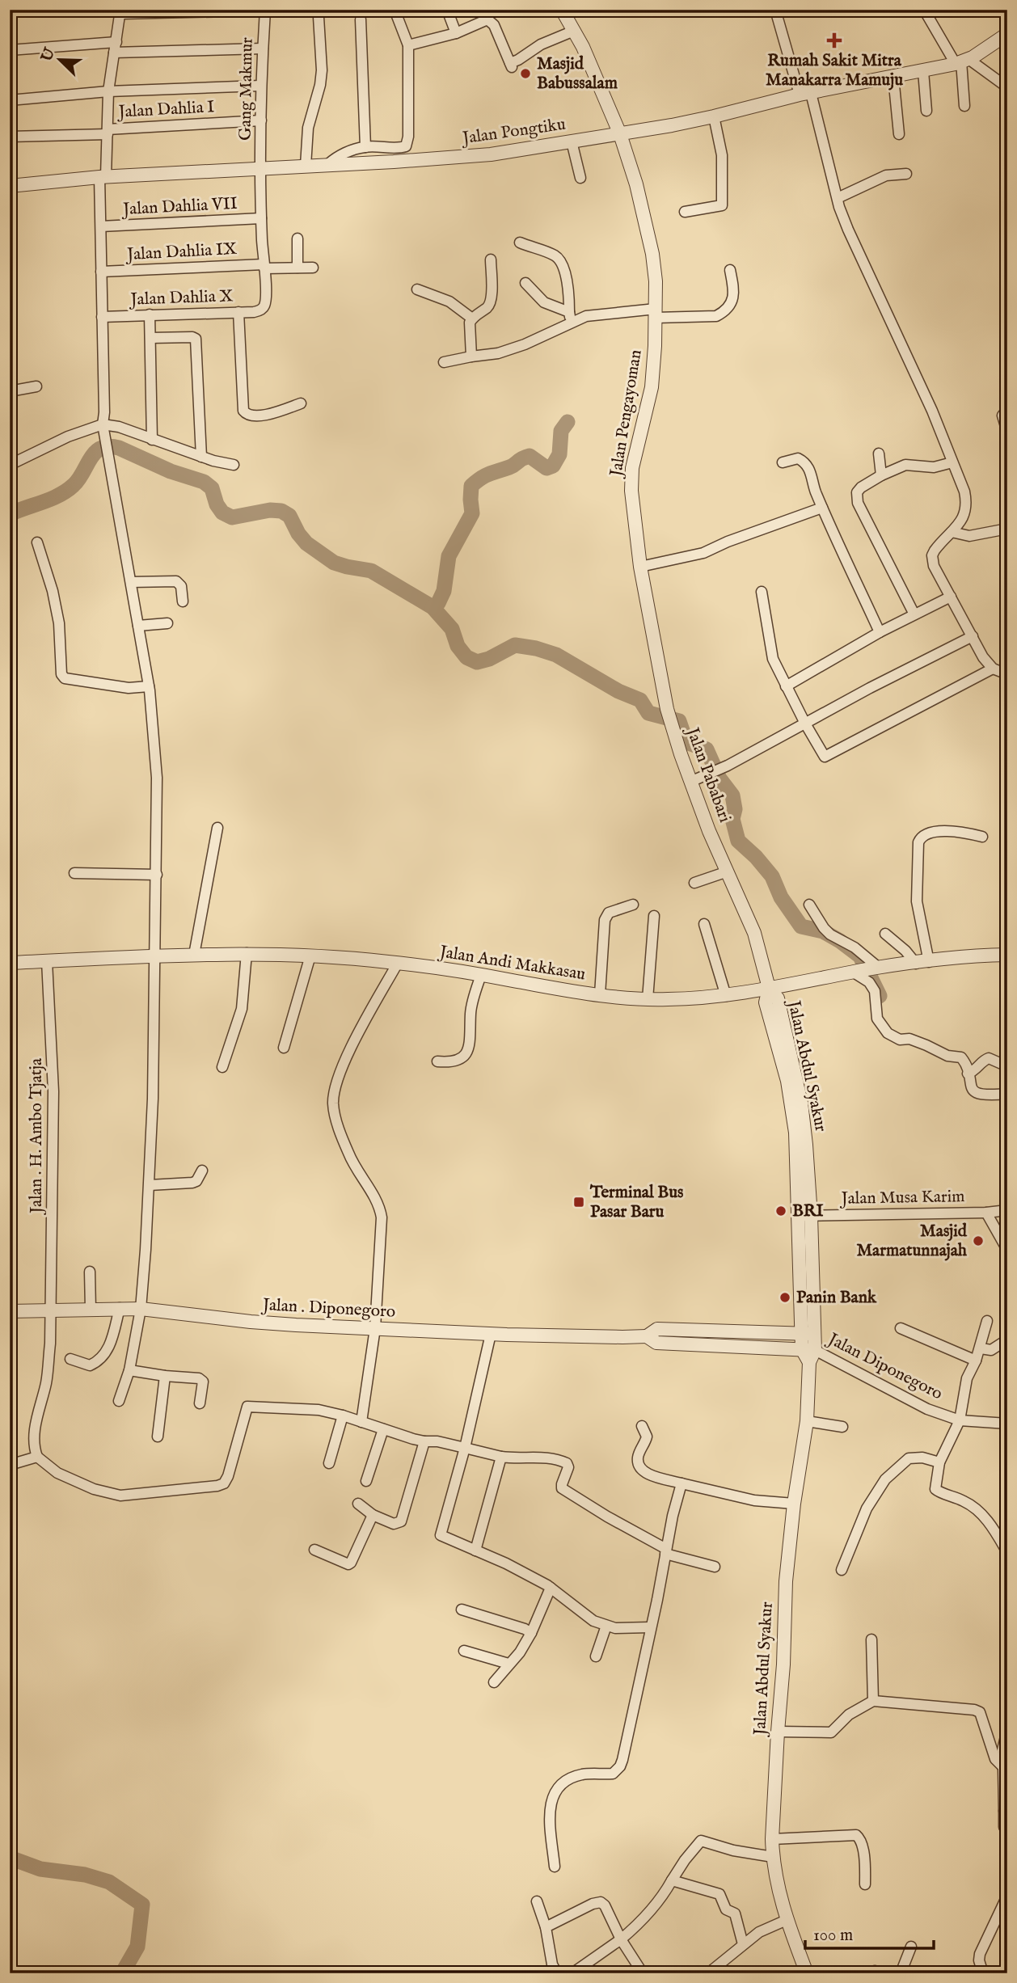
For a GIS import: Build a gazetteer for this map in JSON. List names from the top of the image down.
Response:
{
  "streets": {
    "street": [
      "Gang Makmur",
      "Jalan Dahlia I",
      "Jalan Pongtiku",
      "Jalan Dahlia VII",
      "Jalan Dahlia IX",
      "Jalan Dahlia X",
      "Jalan Pengayoman",
      "Jalan Pababari",
      "Jalan Andi Makkasau",
      "Jalan Abdul Syakur",
      "Jalan . H. Ambo Tjatja",
      "Jalan Musa Karim",
      "Jalan . Diponegoro",
      "Jalan Diponegoro"
    ]
  },
  "crossings": [
    ["Gang Makmur", "Jalan Dahlia I"],
    ["Gang Makmur", "Jalan Pongtiku"],
    ["Gang Makmur", "Jalan Dahlia VII"],
    ["Gang Makmur", "Jalan Dahlia IX"],
    ["Gang Makmur", "Jalan Dahlia X"],
    ["Jalan Pongtiku", "Jalan Pengayoman"],
    ["Jalan Pengayoman", "Jalan Pababari"],
    ["Jalan Pababari", "Jalan Andi Makkasau"],
    ["Jalan Pababari", "Jalan Abdul Syakur"],
    ["Jalan Andi Makkasau", "Jalan Abdul Syakur"],
    ["Jalan Andi Makkasau", "Jalan . H. Ambo Tjatja"],
    ["Jalan Abdul Syakur", "Jalan Musa Karim"],
    ["Jalan Abdul Syakur", "Jalan Diponegoro"],
    ["Jalan . H. Ambo Tjatja", "Jalan . Diponegoro"],
    ["Jalan . Diponegoro", "Jalan Diponegoro"]
  ],
  "places": {
    "health": ["Rumah Sakit Mitra Manakarra Mamuju"],
    "other": [
      "Masjid Babussalam",
      "BRI",
      "Masjid Marmatunnajah",
      "Panin Bank"
    ],
    "transit": ["Terminal Bus Pasar Baru"]
  },
  "scale_bar": "100 m",
  "north": "top left"
}
